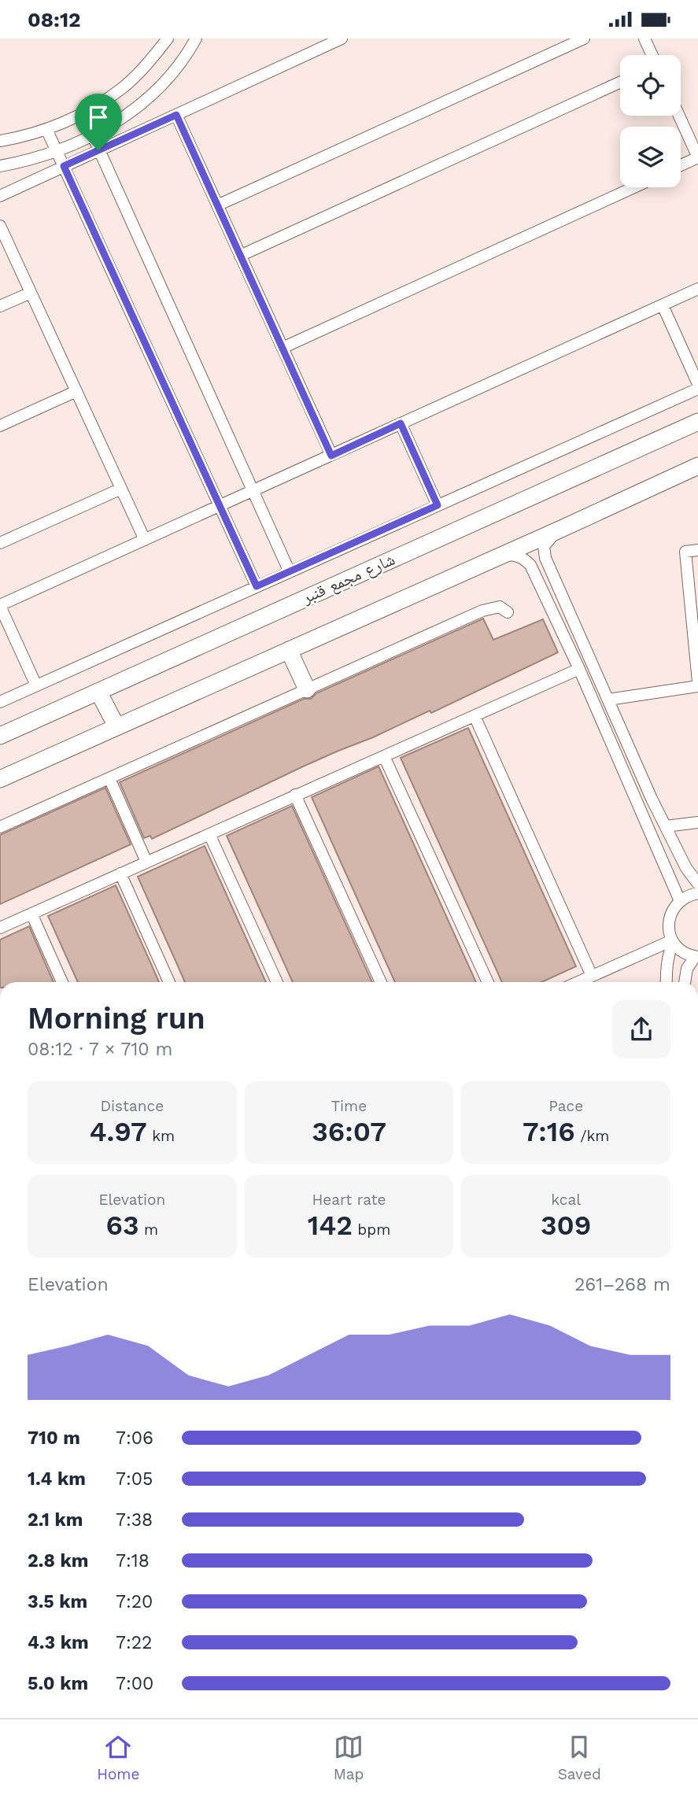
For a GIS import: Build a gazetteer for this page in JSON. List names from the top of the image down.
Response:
{
  "streets": {
    "main road": ["شارع مجمع قنبر"]
  },
  "page": {
    "status": "08:12",
    "heading": ["Morning run", "08:12 · 7 × 710 m"],
    "stats": [
      ["Distance", "4.97 km"],
      ["Time", "36:07"],
      ["Pace", "7:16 /km"],
      ["Elevation", "63 m"],
      ["Heart rate", "142 bpm"],
      ["kcal", "309"]
    ],
    "chart": ["Elevation", "261–268 m"],
    "list": [
      {
        "name": "710 m",
        "note": "7:06"
      },
      {
        "name": "1.4 km",
        "note": "7:05"
      },
      {
        "name": "2.1 km",
        "note": "7:38"
      },
      {
        "name": "2.8 km",
        "note": "7:18"
      },
      {
        "name": "3.5 km",
        "note": "7:20"
      },
      {
        "name": "4.3 km",
        "note": "7:22"
      },
      {
        "name": "5.0 km",
        "note": "7:00"
      }
    ],
    "tabs": ["Home", "Map", "Saved"]
  }
}
